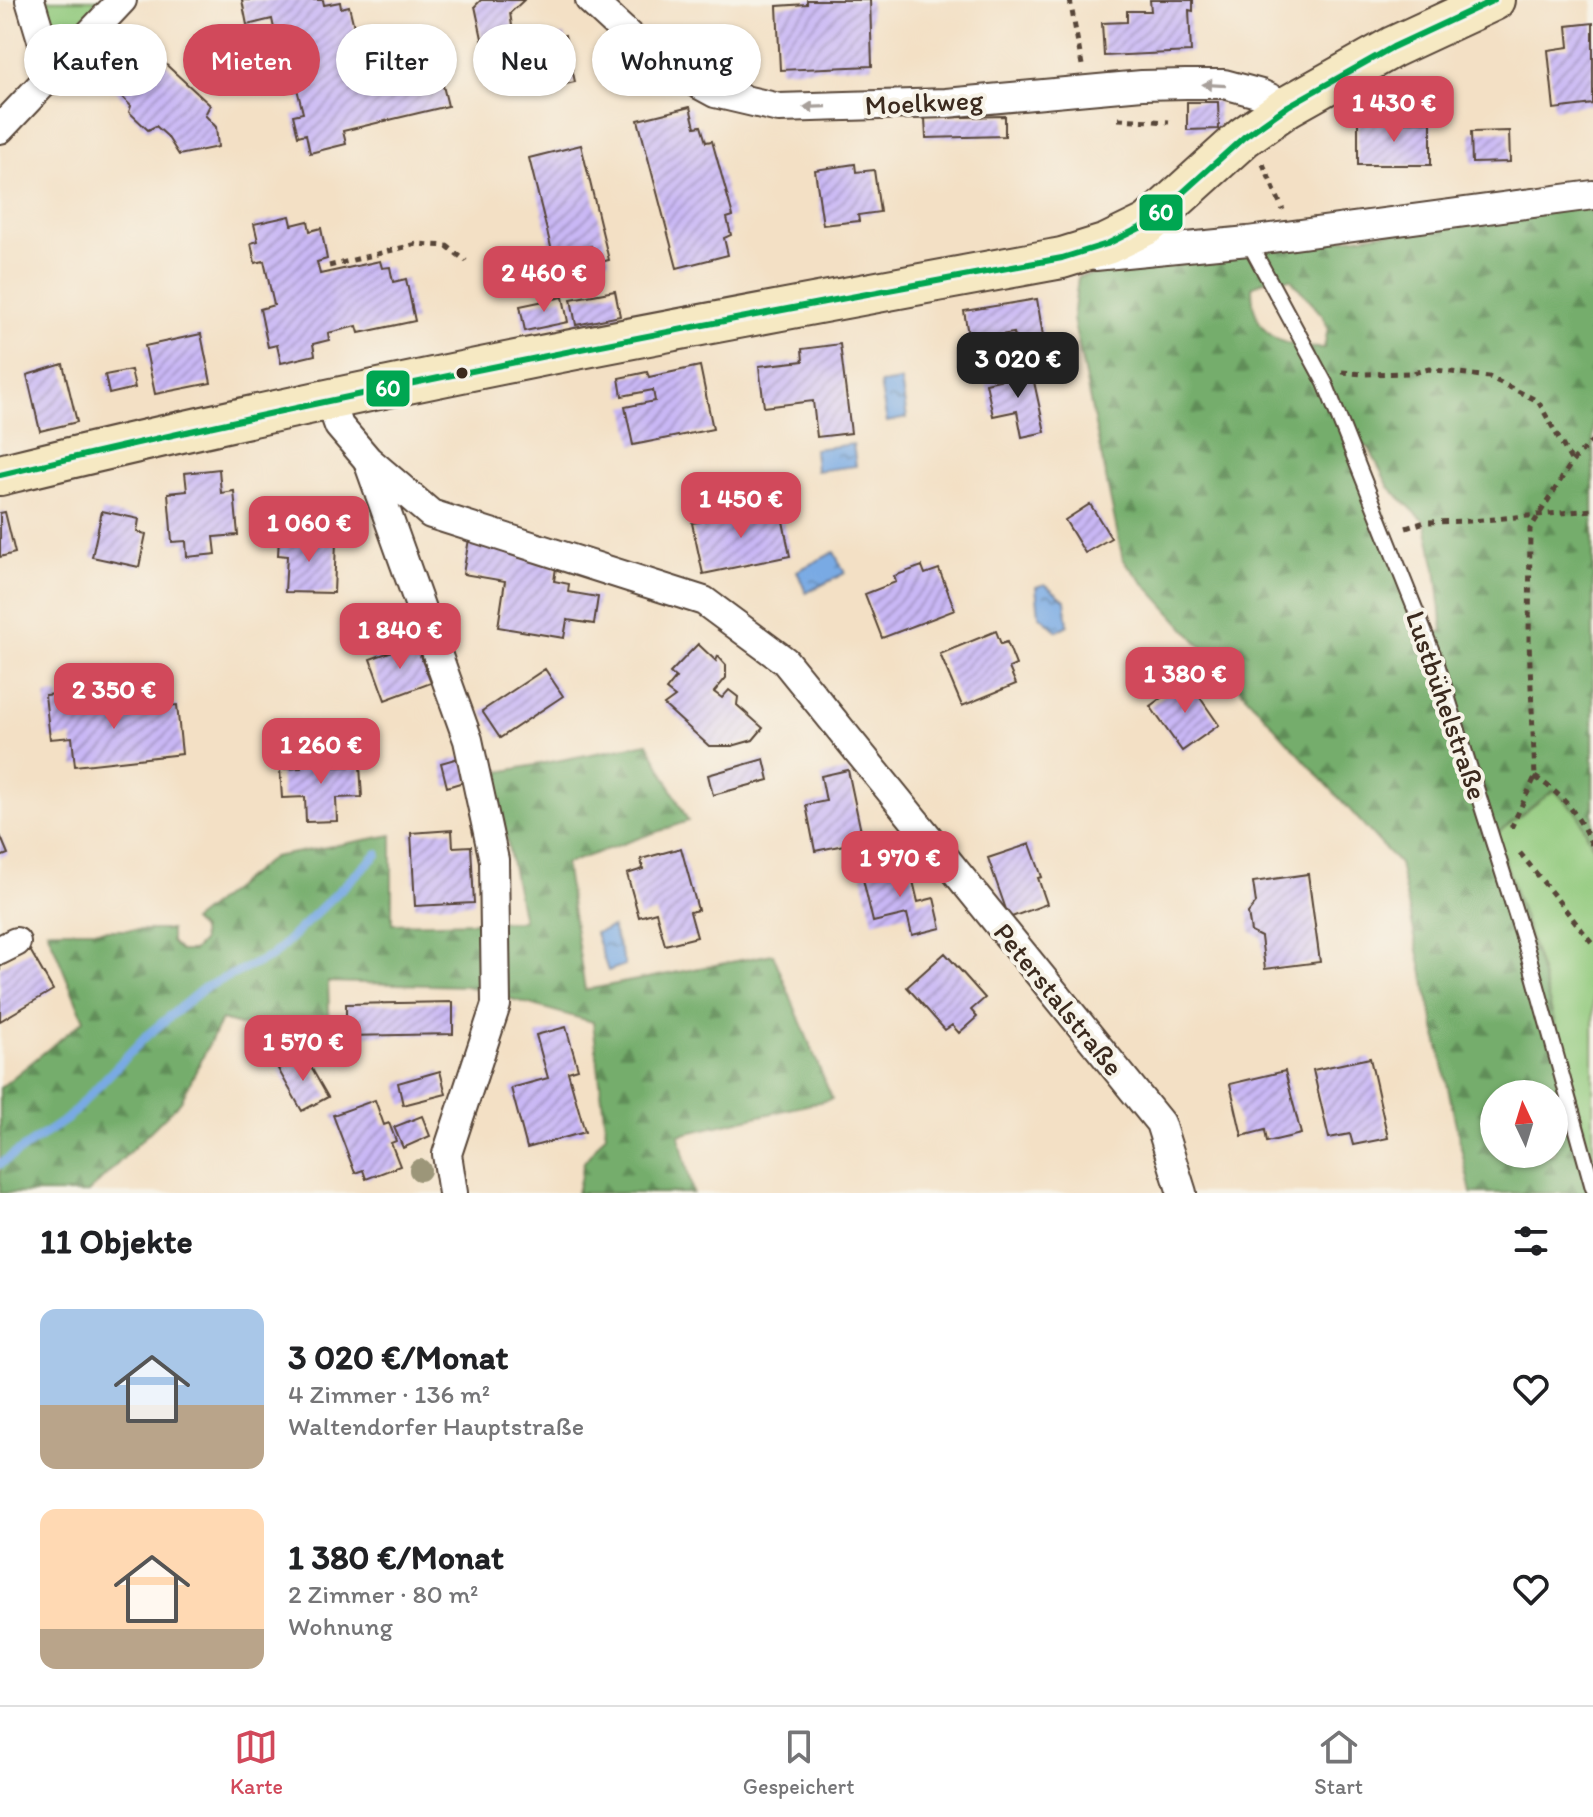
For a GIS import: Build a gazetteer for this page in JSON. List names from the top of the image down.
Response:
{
  "streets": {
    "street": ["Moelkweg", "Peterstalstraße"],
    "lane": ["Lustbühelstraße"]
  },
  "one_way": ["Moelkweg"],
  "lines": ["transit line 60"],
  "north": "top",
  "page": {
    "chip": [
      "Kaufen",
      "Mieten",
      "Filter",
      "Neu",
      "Wohnung"
    ],
    "price": [
      "1 430 €",
      "2 460 €",
      "3 020 €",
      "1 450 €",
      "1 060 €",
      "1 840 €",
      "1 380 €",
      "2 350 €",
      "1 260 €",
      "1 970 €",
      "1 570 €"
    ],
    "heading": "11 Objekte",
    "list": [
      {
        "name": "3 020 €/Monat",
        "note": "4 Zimmer · 136 m² · Waltendorfer Hauptstraße"
      },
      {
        "name": "1 380 €/Monat",
        "note": "2 Zimmer · 80 m² · Wohnung"
      }
    ],
    "tabs": ["Karte", "Gespeichert", "Start"]
  }
}
